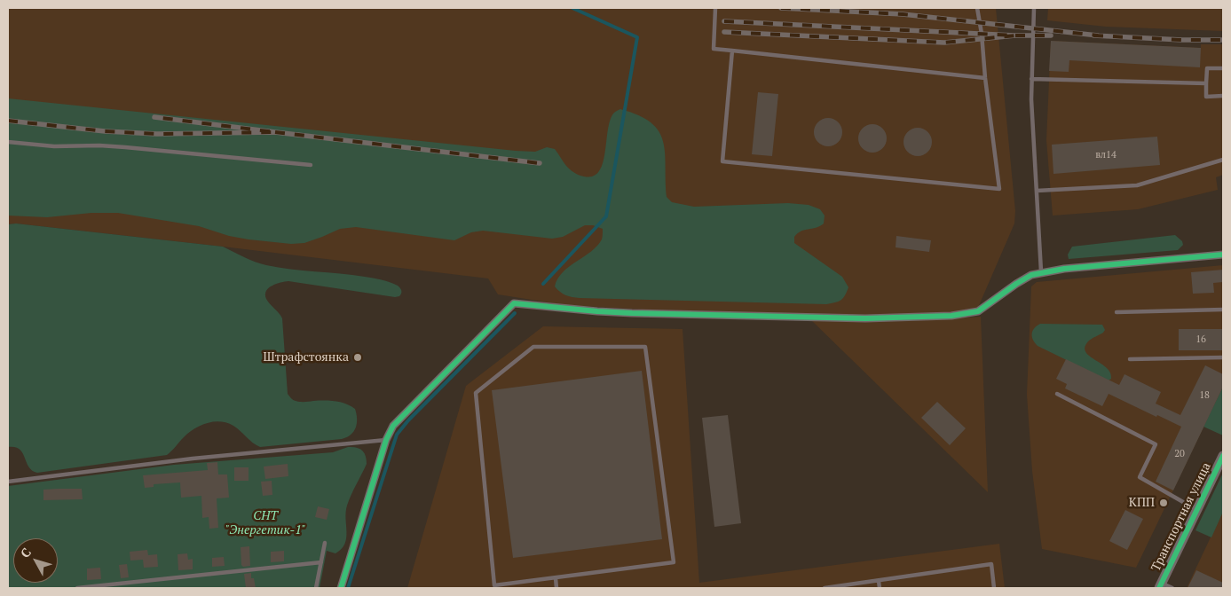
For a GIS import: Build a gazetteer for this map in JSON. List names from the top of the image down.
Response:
{
  "streets": {
    "street": ["Транспортная улица"]
  },
  "parks": ["СНТ \"Энергетик-1\""],
  "places": ["Штрафстоянка", "КПП"],
  "house_numbers": [
    "вл14",
    "16",
    "18",
    "20"
  ],
  "north": "top left"
}
